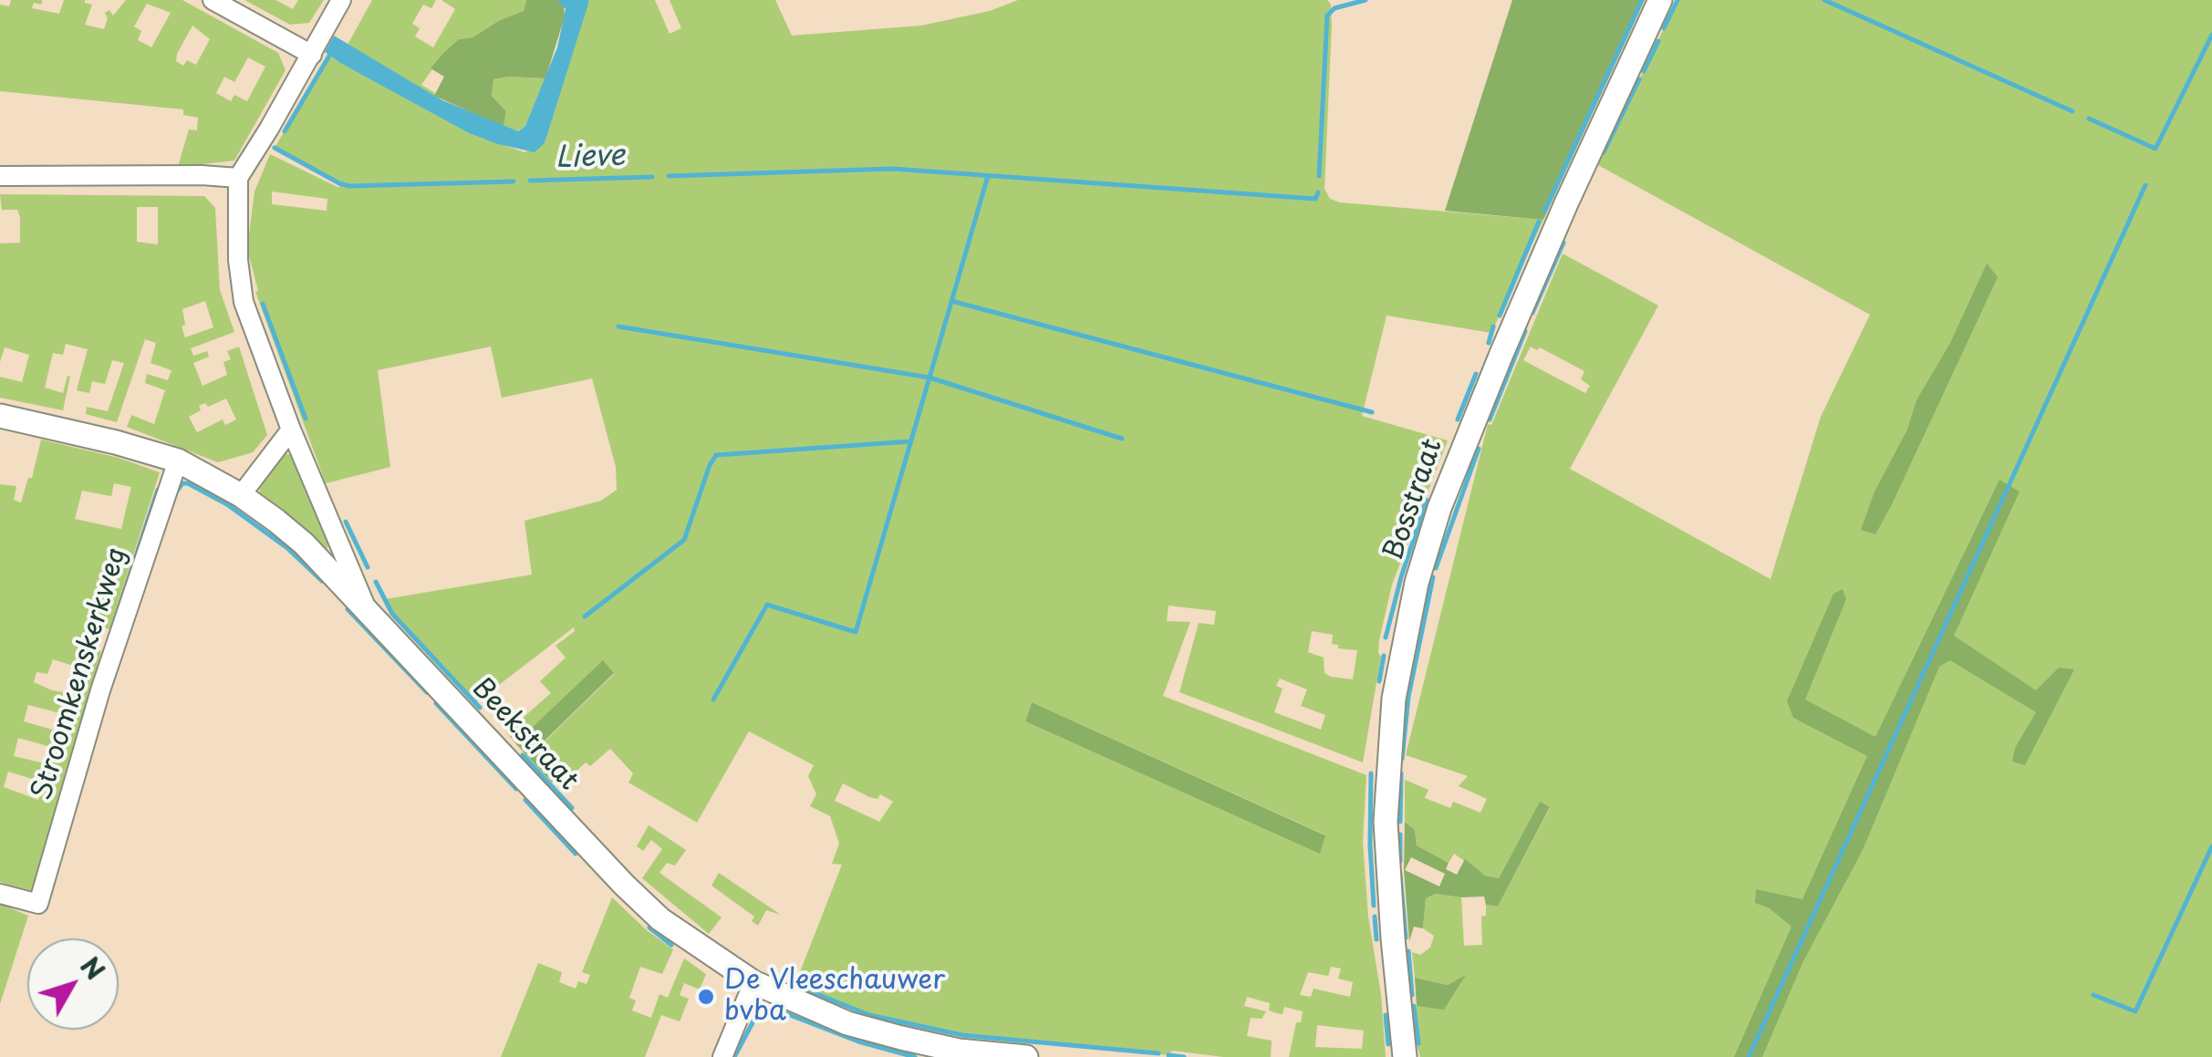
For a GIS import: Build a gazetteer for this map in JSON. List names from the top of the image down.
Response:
{
  "streets": {
    "street": ["Bosstraat", "Stroomkenskerkweg", "Beekstraat"]
  },
  "crossings": [
    ["Stroomkenskerkweg", "Beekstraat"]
  ],
  "water": ["Lieve"],
  "places": ["De Vleeschauwer bvba"],
  "north": "top right"
}
